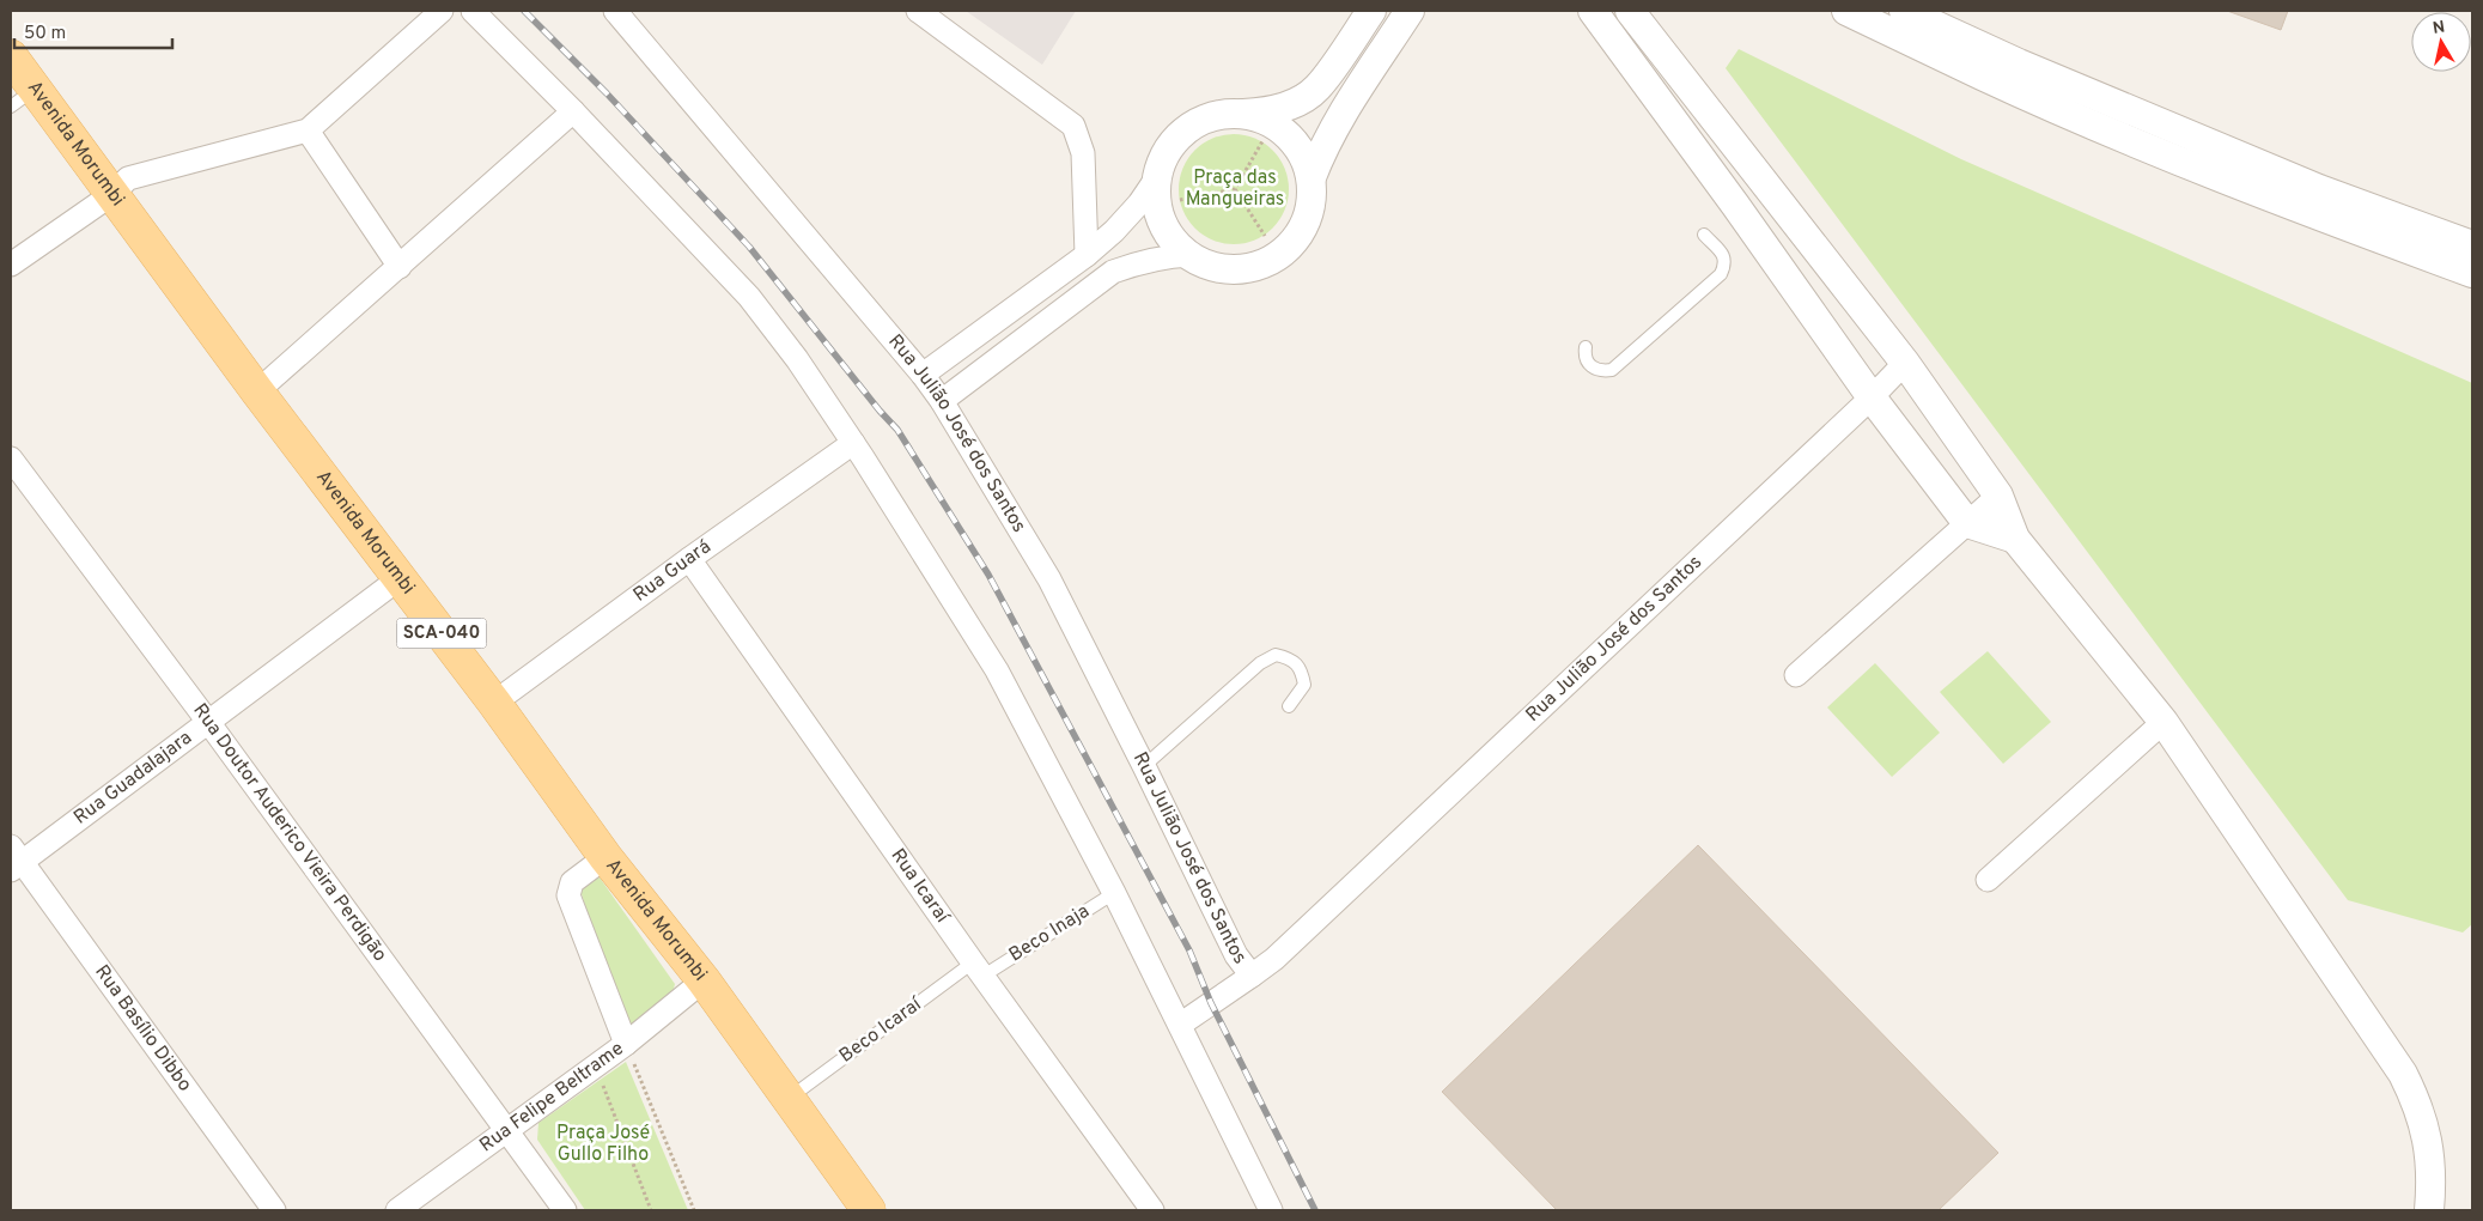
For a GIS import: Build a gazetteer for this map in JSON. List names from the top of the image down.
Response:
{
  "streets": {
    "main road": ["Avenida Morumbi", "SCA-040"],
    "street": [
      "Rua Julião José dos Santos",
      "Rua Guará",
      "Rua Guadalajara",
      "Rua Doutor Auderico Vieira Perdigão",
      "Rua Icaraí",
      "Rua Basílio Dibbo",
      "Rua Felipe Beltrame"
    ],
    "lane": ["Beco Inaja", "Beco Icaraí"]
  },
  "crossings": [
    ["Avenida Morumbi", "Rua Guará"],
    ["Avenida Morumbi", "Rua Guadalajara"],
    ["Avenida Morumbi", "Beco Icaraí"],
    ["Avenida Morumbi", "Rua Felipe Beltrame"],
    ["Rua Guará", "Rua Icaraí"],
    ["Rua Guadalajara", "Rua Doutor Auderico Vieira Perdigão"],
    ["Rua Guadalajara", "Rua Basílio Dibbo"],
    ["Rua Doutor Auderico Vieira Perdigão", "Rua Felipe Beltrame"],
    ["Rua Icaraí", "Beco Inaja"],
    ["Rua Icaraí", "Beco Icaraí"],
    ["Beco Inaja", "Beco Icaraí"]
  ],
  "parks": ["Praça das Mangueiras", "Praça José Gullo Filho"],
  "scale_bar": "50 m",
  "north": "top"
}
